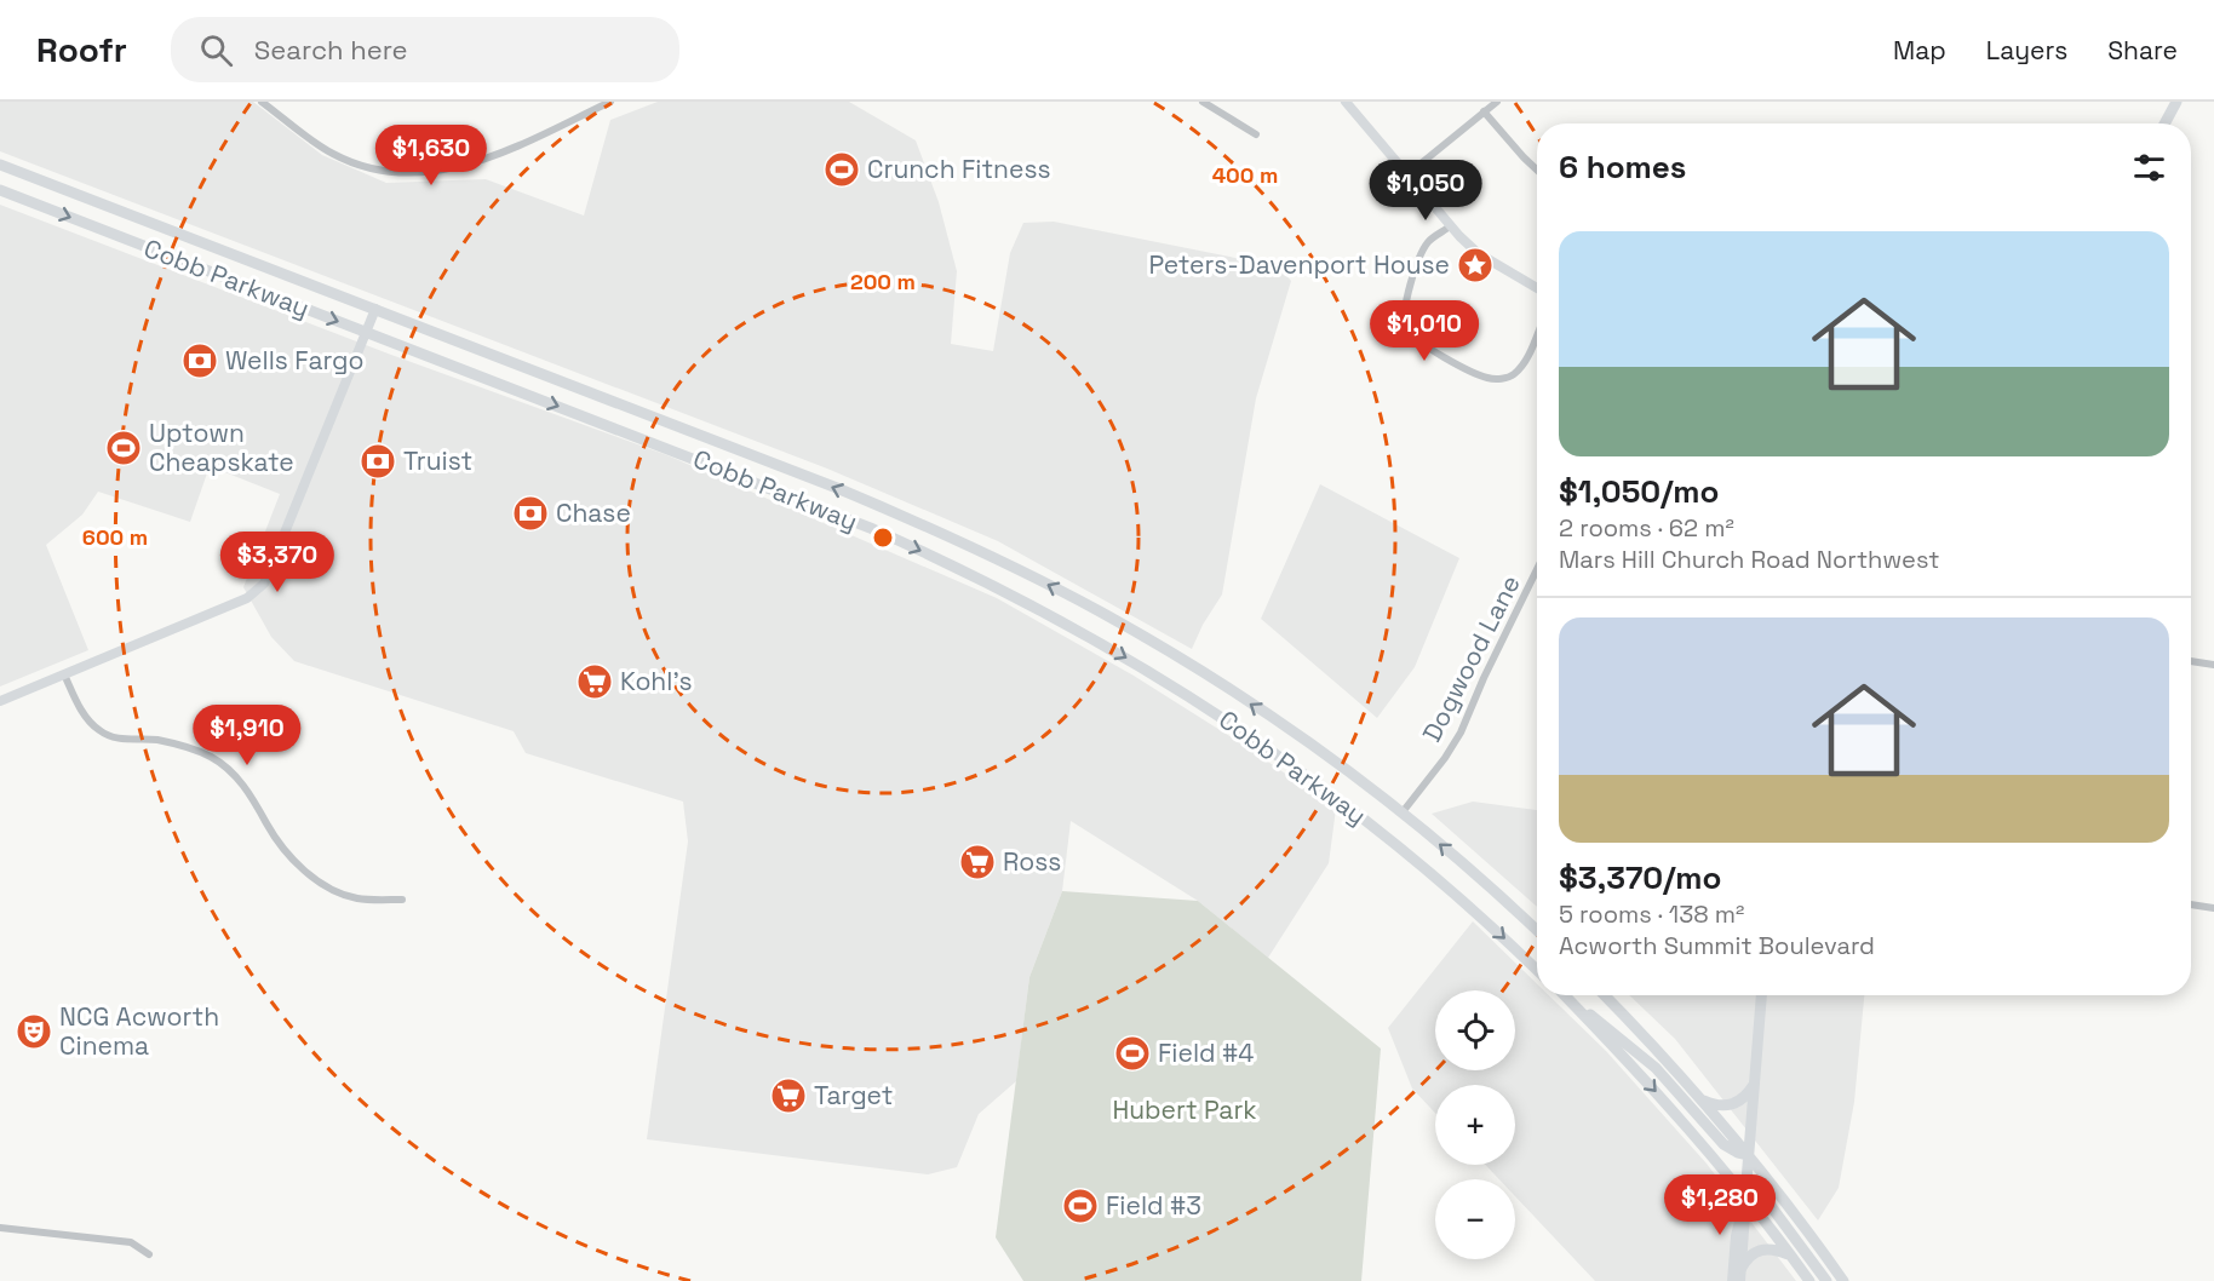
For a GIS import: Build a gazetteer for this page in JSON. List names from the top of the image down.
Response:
{
  "streets": {
    "main road": ["Cobb Parkway"],
    "street": ["Dogwood Lane"]
  },
  "crossings": [
    ["Cobb Parkway", "Dogwood Lane"]
  ],
  "parks": ["Hubert Park"],
  "places": {
    "sports": [
      "Crunch Fitness",
      "Uptown Cheapskate",
      "Field #4",
      "Field #3"
    ],
    "place": ["Peters-Davenport House"],
    "bank": ["Wells Fargo", "Truist", "Chase"],
    "supermarket": ["Kohl's", "Ross", "Target"],
    "theatre": ["NCG Acworth Cinema"]
  },
  "page": {
    "header": "Roofr",
    "search": "Search here",
    "nav": ["Map", "Layers", "Share"],
    "heading": "6 homes",
    "price": [
      "$1,630",
      "$1,050",
      "$1,010",
      "$3,370",
      "$1,910",
      "$1,280"
    ],
    "list": [
      {
        "name": "$1,050/mo",
        "note": "2 rooms · 62 m² · Mars Hill Church Road Northwest"
      },
      {
        "name": "$3,370/mo",
        "note": "5 rooms · 138 m² · Acworth Summit Boulevard"
      }
    ],
    "map_buttons": ["+", "−"]
  },
  "rings": ["400 m", "200 m", "600 m"]
}
